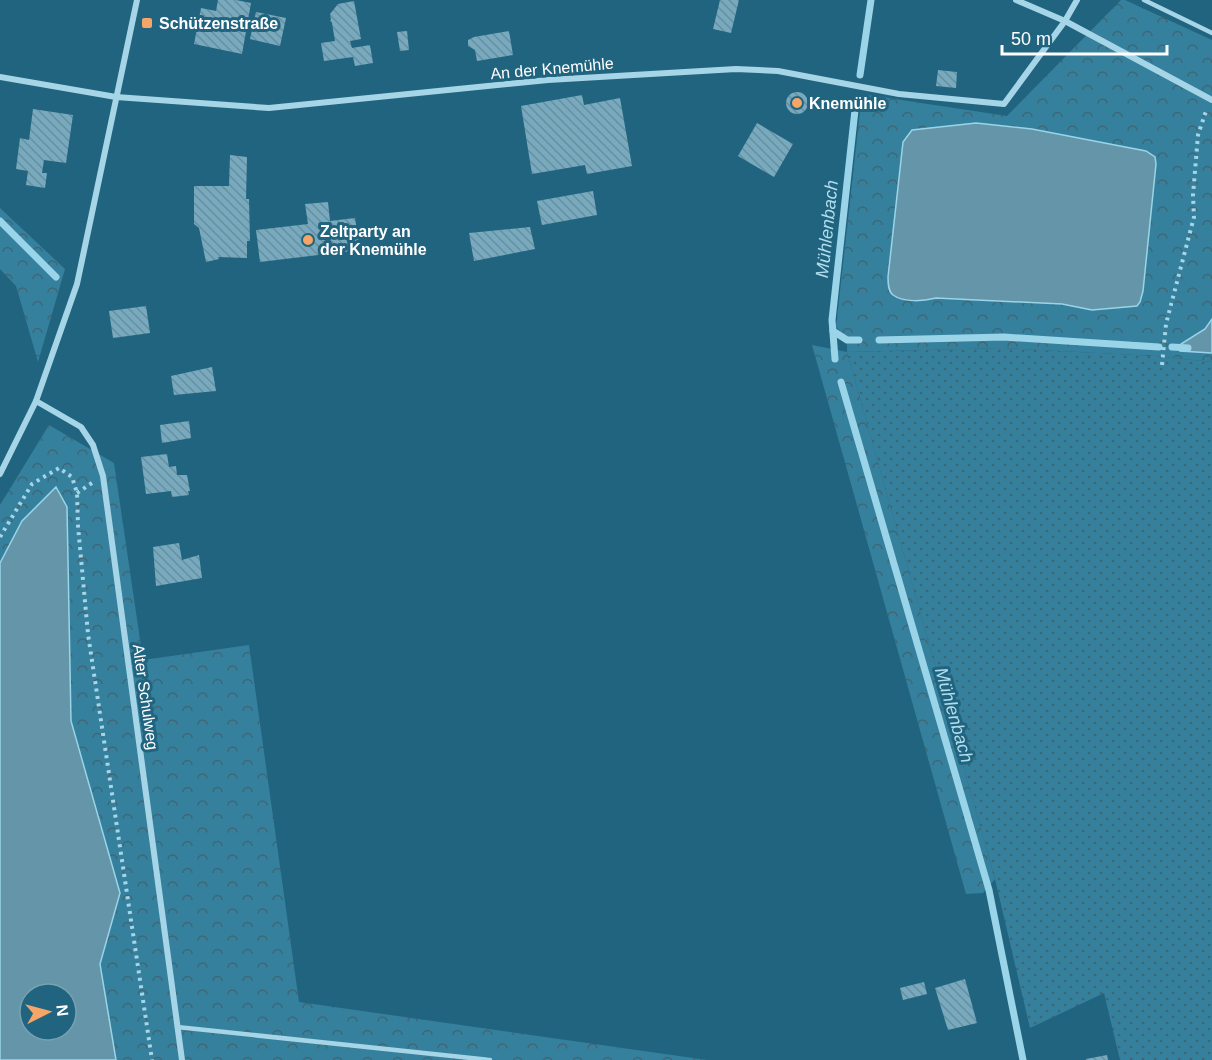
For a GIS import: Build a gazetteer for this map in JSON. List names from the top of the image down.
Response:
{
  "streets": {
    "street": ["An der Knemühle", "Alter Schulweg"]
  },
  "water": ["Mühlenbach"],
  "places": {
    "transit": ["Schützenstraße"],
    "other": ["Knemühle", "Zeltparty an der Knemühle"]
  },
  "scale_bar": "50 m",
  "north": "right"
}
